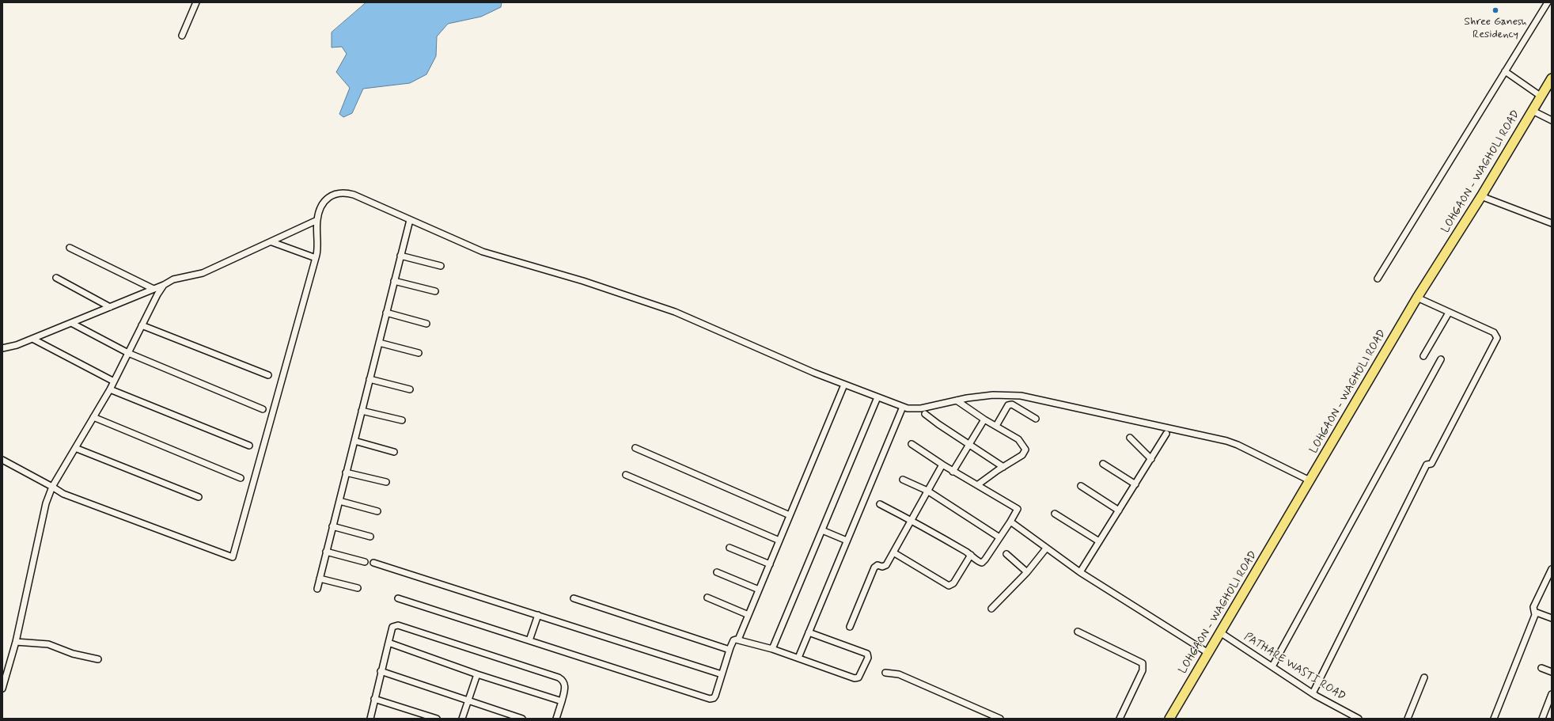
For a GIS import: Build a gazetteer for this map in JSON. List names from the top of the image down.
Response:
{
  "streets": {
    "main road": ["LOHGAON - WAGHOLI ROAD"],
    "street": ["PATHARE WASTI ROAD"]
  },
  "crossings": [
    ["LOHGAON - WAGHOLI ROAD", "PATHARE WASTI ROAD"]
  ],
  "places": ["Shree Ganesh Residency"]
}
